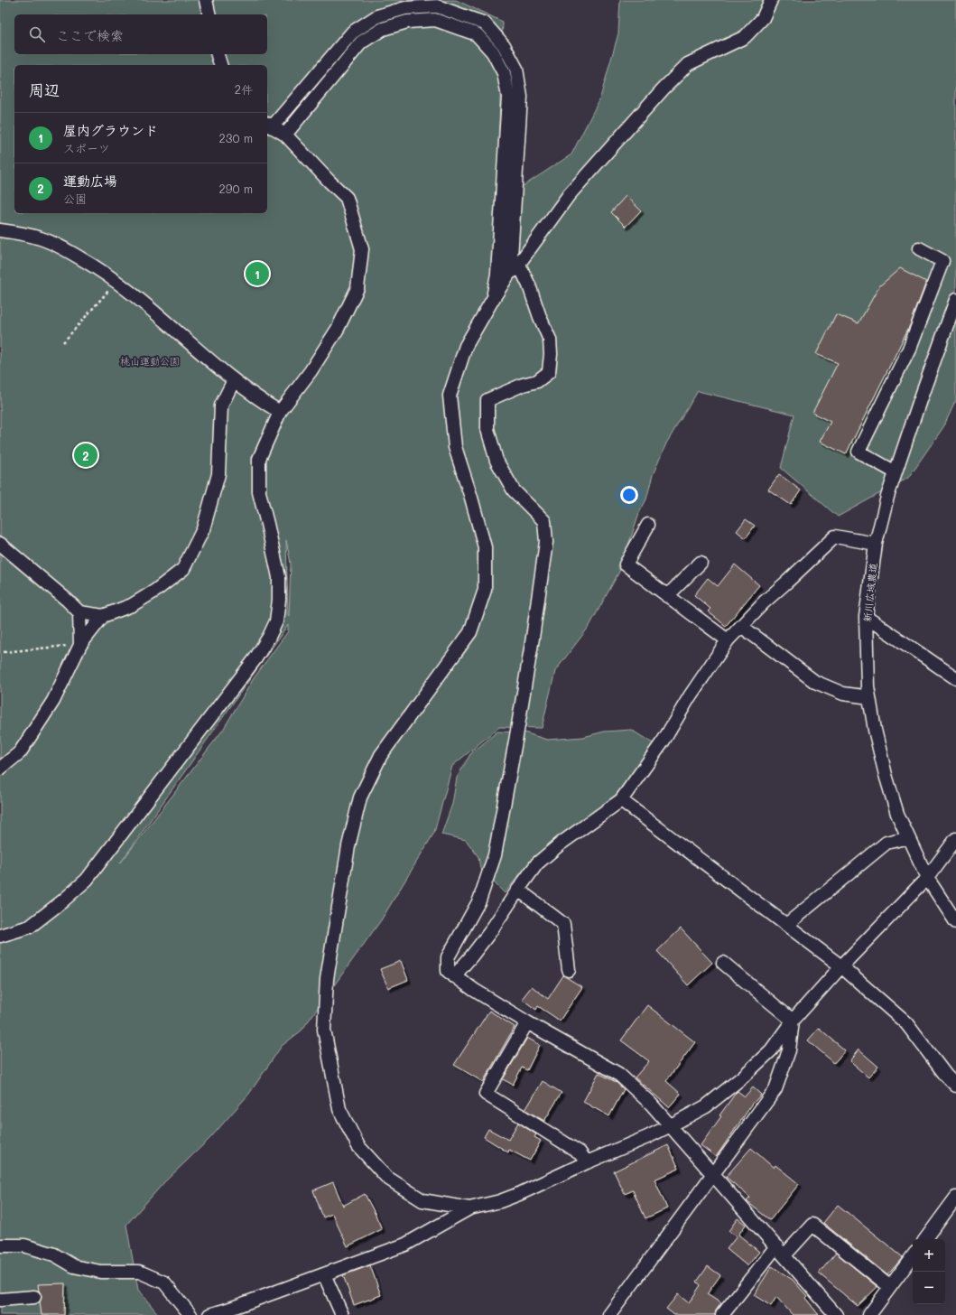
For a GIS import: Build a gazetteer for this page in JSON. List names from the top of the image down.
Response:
{
  "streets": {
    "street": ["新川広域農道"]
  },
  "parks": ["桃山運動公園"],
  "page": {
    "search": "ここで検索",
    "heading": ["周辺", "2件"],
    "list": [
      {
        "mark": "1",
        "name": "屋内グラウンド",
        "note": "スポーツ",
        "value": "230 m"
      },
      {
        "mark": "2",
        "name": "運動広場",
        "note": "公園",
        "value": "290 m"
      }
    ],
    "pins": ["1", "2"],
    "map_buttons": ["+", "−"]
  }
}
